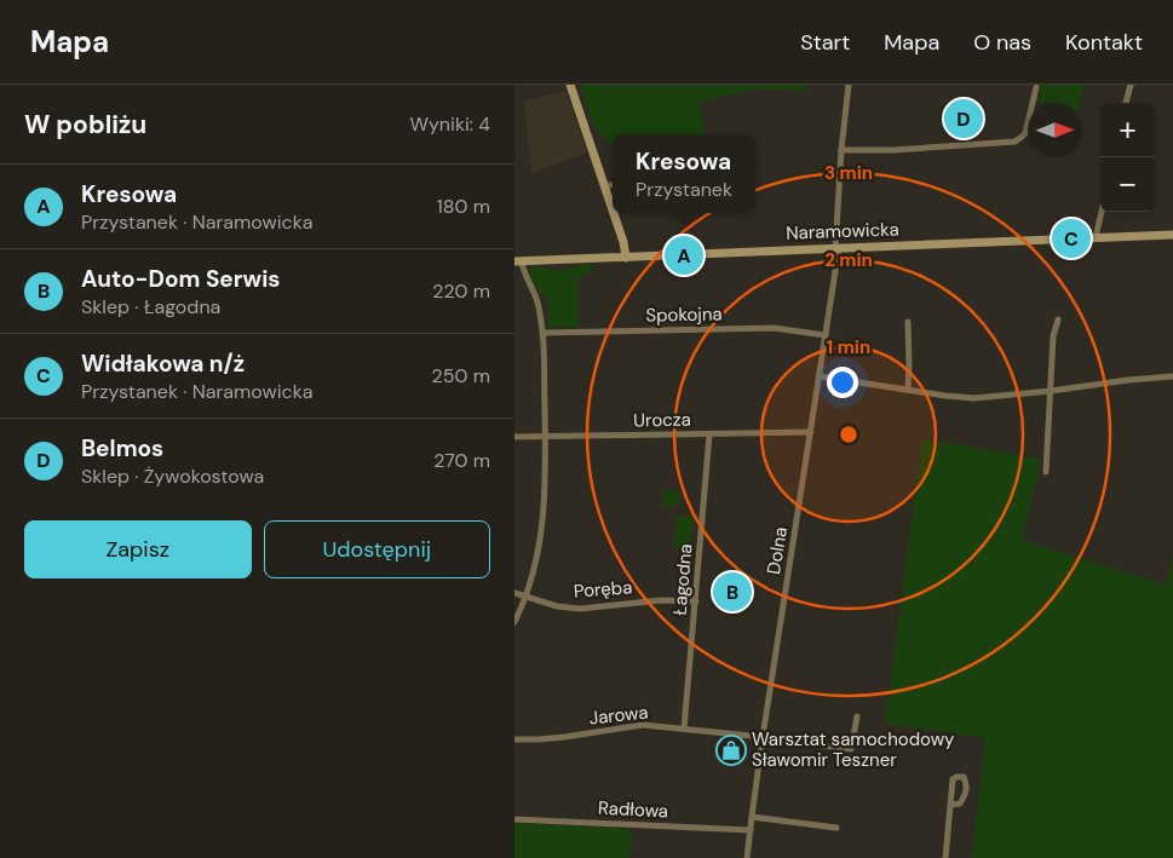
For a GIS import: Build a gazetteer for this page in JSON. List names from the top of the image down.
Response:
{
  "streets": {
    "street": [
      "Naramowicka",
      "Spokojna",
      "Urocza",
      "Dolna",
      "Łagodna",
      "Poręba",
      "Jarowa",
      "Radłowa"
    ]
  },
  "crossings": [
    ["Naramowicka", "Dolna"],
    ["Spokojna", "Dolna"],
    ["Urocza", "Dolna"],
    ["Urocza", "Łagodna"],
    ["Dolna", "Jarowa"],
    ["Dolna", "Radłowa"],
    ["Łagodna", "Poręba"],
    ["Łagodna", "Jarowa"]
  ],
  "places": {
    "shop": ["Warsztat samochodowy Sławomir Teszner"]
  },
  "north": "right",
  "page": {
    "header": "Mapa",
    "nav": [
      "Start",
      "Mapa",
      "O nas",
      "Kontakt"
    ],
    "heading": ["W pobliżu", "Wyniki: 4"],
    "pins": [
      "D",
      "C",
      "A",
      "B"
    ],
    "map_buttons": ["+", "−"],
    "popup": ["Kresowa", "Przystanek"],
    "list": [
      {
        "mark": "A",
        "name": "Kresowa",
        "note": "Przystanek · Naramowicka",
        "value": "180 m"
      },
      {
        "mark": "B",
        "name": "Auto-Dom Serwis",
        "note": "Sklep · Łagodna",
        "value": "220 m"
      },
      {
        "mark": "C",
        "name": "Widłakowa n/ż",
        "note": "Przystanek · Naramowicka",
        "value": "250 m"
      },
      {
        "mark": "D",
        "name": "Belmos",
        "note": "Sklep · Żywokostowa",
        "value": "270 m"
      }
    ],
    "buttons": ["Zapisz", "Udostępnij"]
  },
  "rings": ["3 min", "2 min", "1 min"]
}
